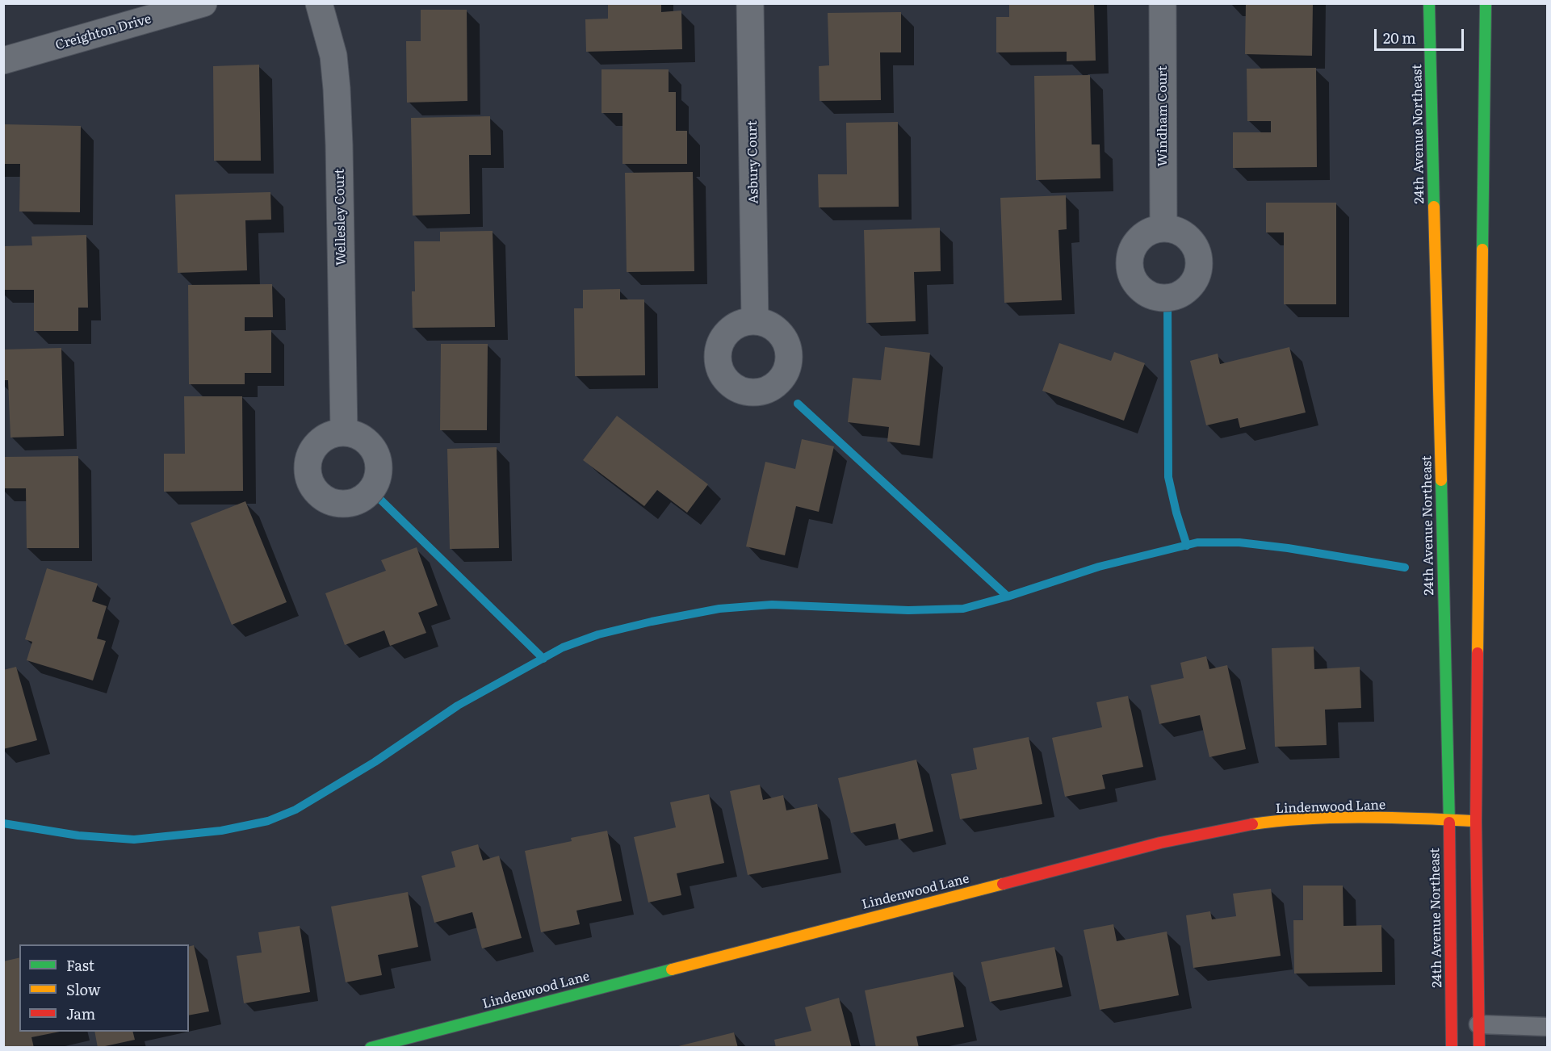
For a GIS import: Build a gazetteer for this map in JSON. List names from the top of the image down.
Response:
{
  "streets": {
    "street": [
      "Creighton Drive",
      "Windham Court",
      "24th Avenue Northeast",
      "Asbury Court",
      "Wellesley Court",
      "Lindenwood Lane"
    ]
  },
  "crossings": [
    ["24th Avenue Northeast", "Lindenwood Lane"]
  ],
  "legend": ["Fast", "Slow", "Jam"],
  "scale_bar": "20 m"
}
